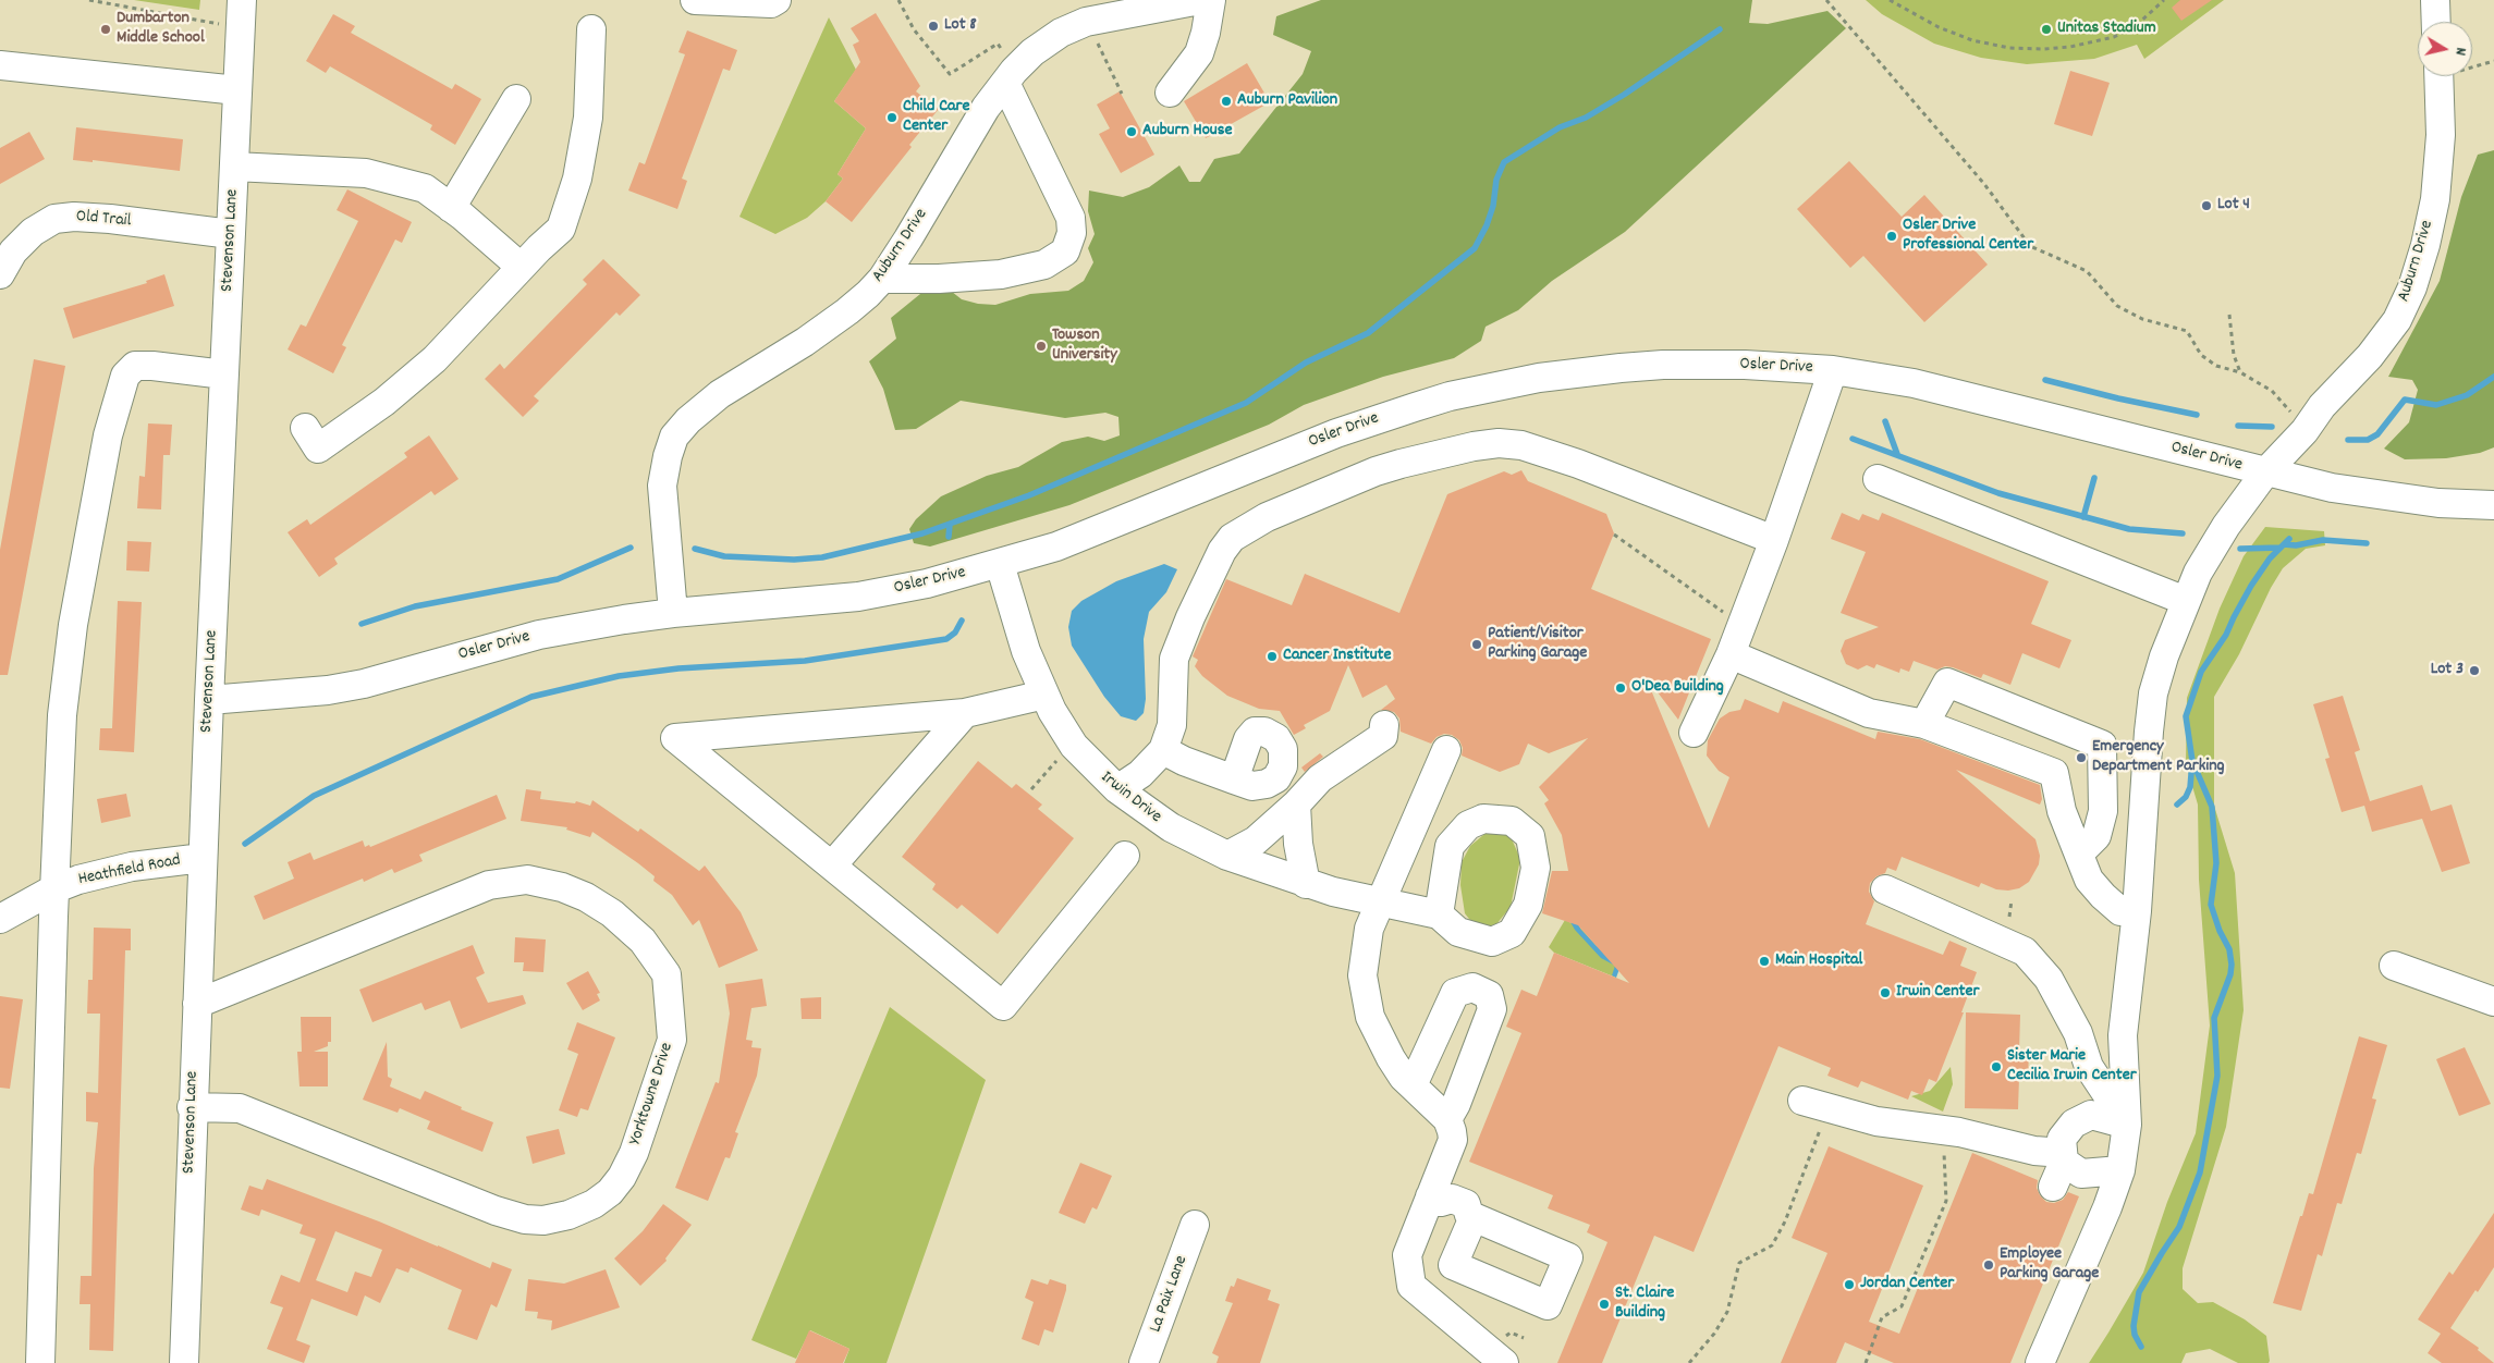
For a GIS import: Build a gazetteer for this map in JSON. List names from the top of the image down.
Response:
{
  "streets": {
    "street": [
      "Old Trail",
      "Stevenson Lane",
      "Auburn Drive",
      "Osler Drive",
      "Irwin Drive",
      "Heathfield Road",
      "Yorktowne Drive",
      "La Paix Lane"
    ]
  },
  "crossings": [
    ["Old Trail", "Stevenson Lane"],
    ["Stevenson Lane", "Osler Drive"],
    ["Stevenson Lane", "Heathfield Road"],
    ["Stevenson Lane", "Yorktowne Drive"],
    ["Auburn Drive", "Osler Drive"],
    ["Osler Drive", "Irwin Drive"]
  ],
  "places": [
    "Lot 8",
    "Dumbarton Middle School",
    "Unitas Stadium",
    "Auburn Pavilion",
    "Child Care Center",
    "Auburn House",
    "Lot 4",
    "Osler Drive Professional Center",
    "Towson University",
    "Patient/Visitor Parking Garage",
    "Cancer Institute",
    "Lot 3",
    "O'Dea Building",
    "Emergency Department Parking",
    "Main Hospital",
    "Irwin Center",
    "Sister Marie Cecilia Irwin Center",
    "Employee Parking Garage",
    "Jordan Center",
    "St. Claire Building"
  ],
  "north": "right"
}
